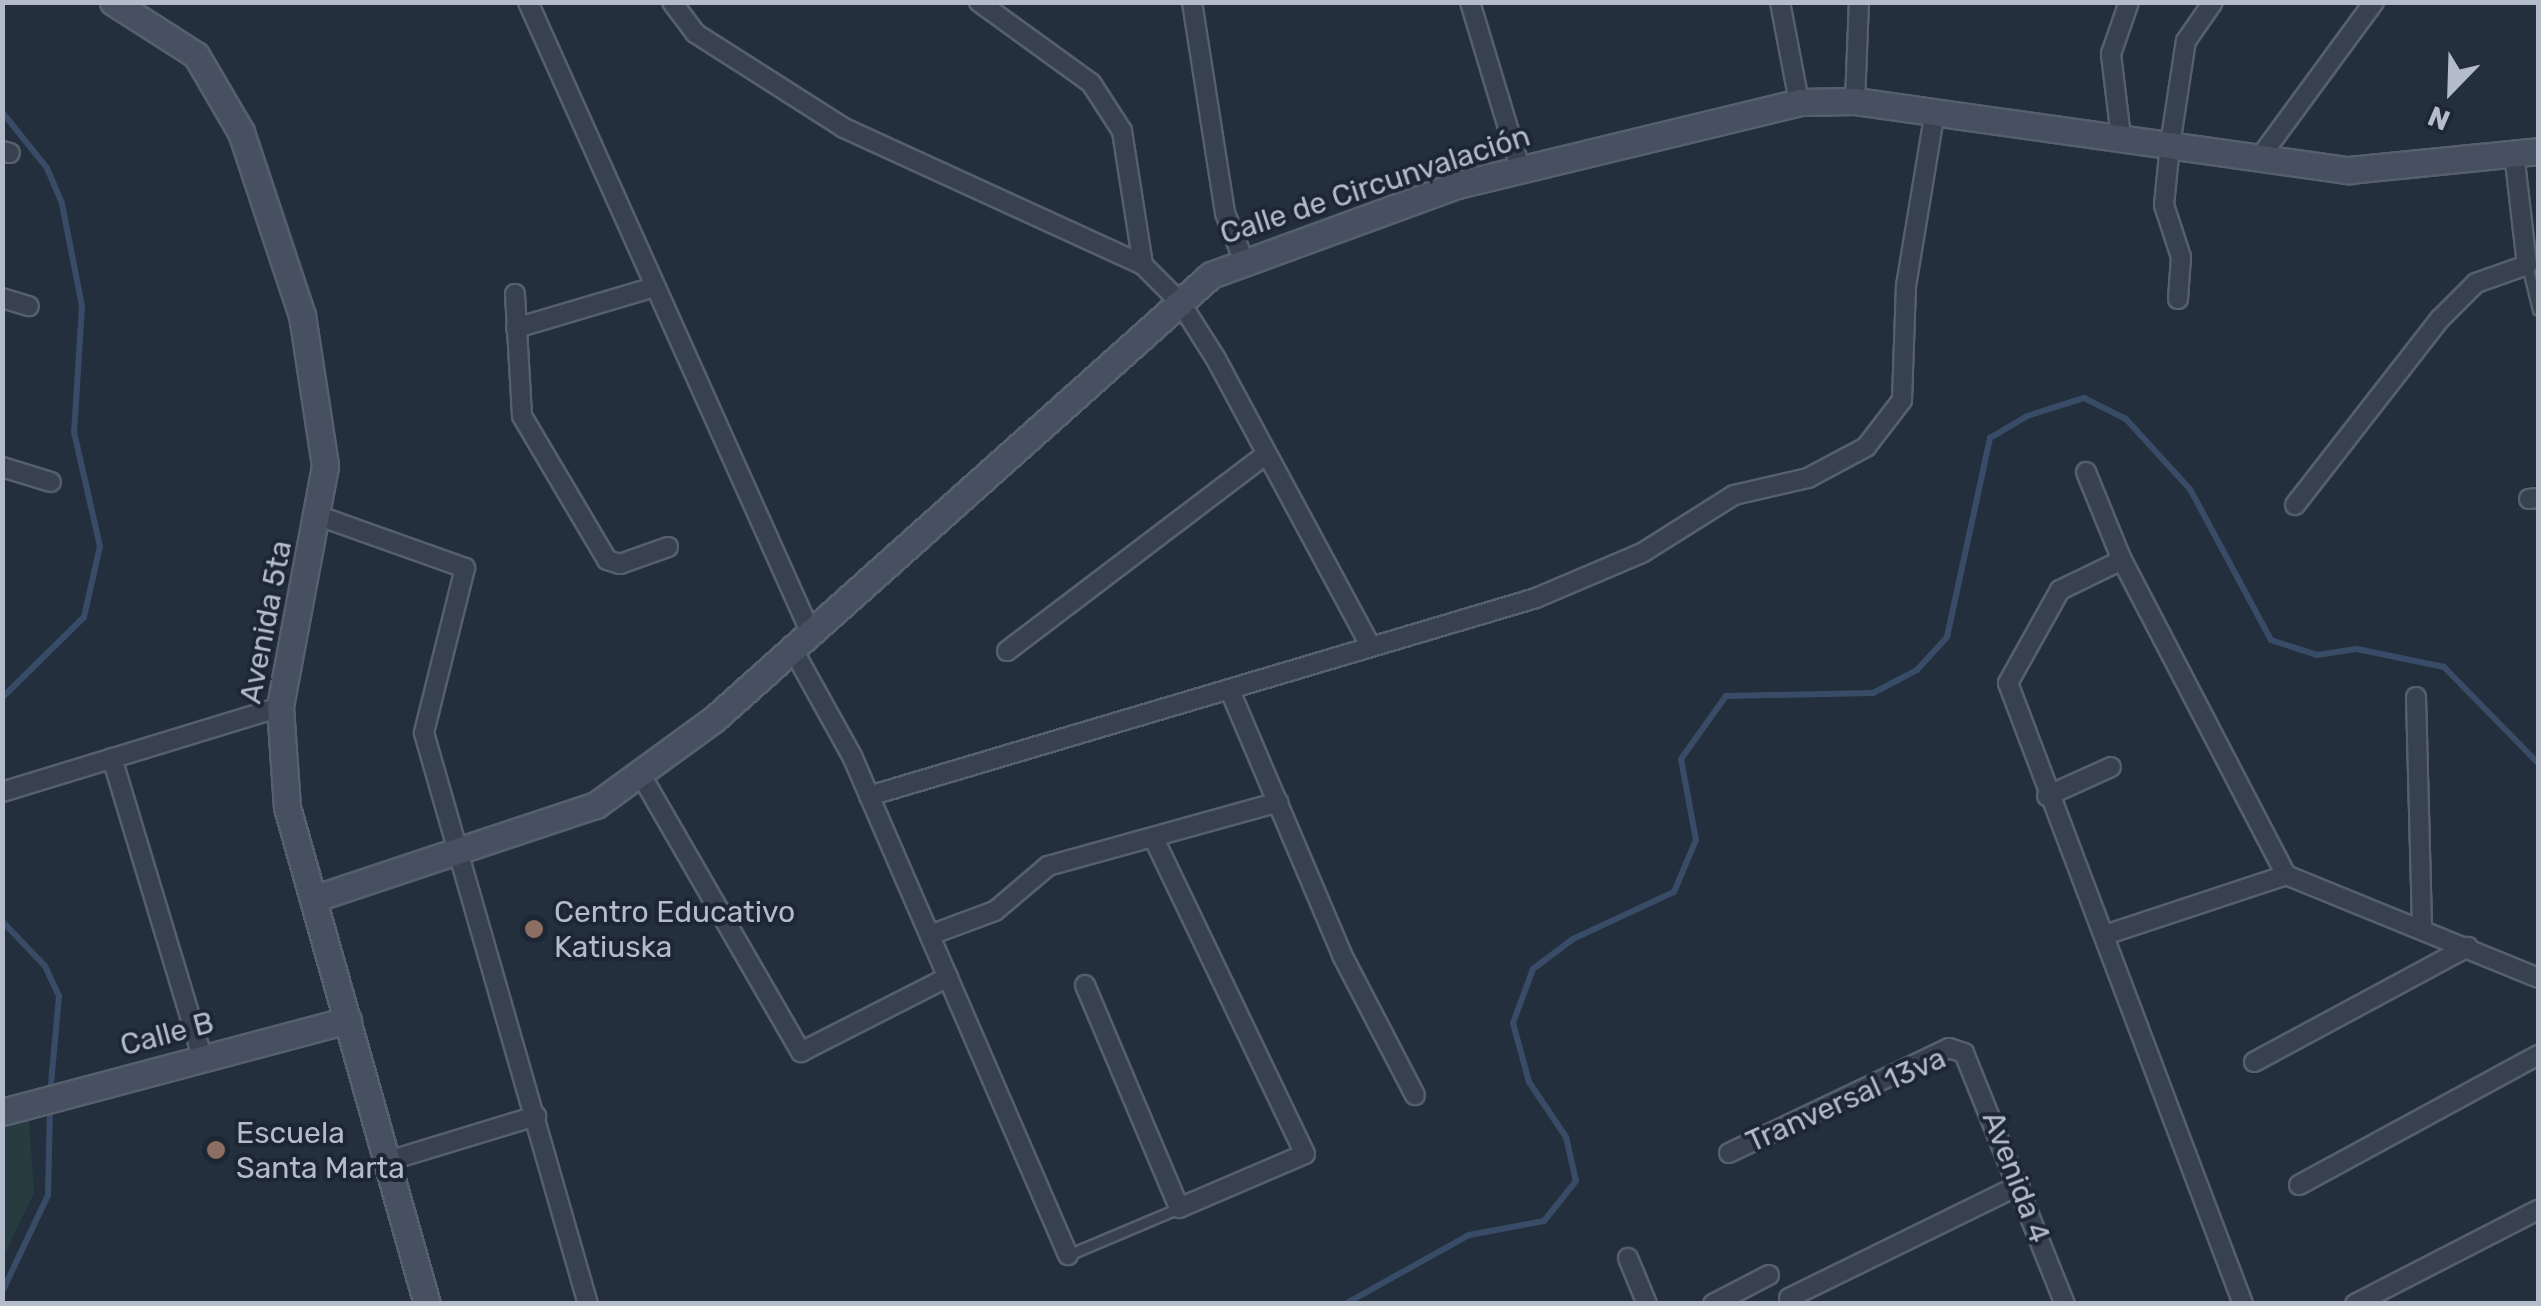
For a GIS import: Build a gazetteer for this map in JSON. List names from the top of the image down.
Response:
{
  "streets": {
    "street": [
      "Calle de Circunvalación",
      "Avenida 5ta",
      "Calle B",
      "Tranversal 13va",
      "Avenida 4"
    ]
  },
  "crossings": [
    ["Calle de Circunvalación", "Avenida 5ta"],
    ["Avenida 5ta", "Calle B"],
    ["Tranversal 13va", "Avenida 4"]
  ],
  "places": ["Centro Educativo Katiuska", "Escuela Santa Marta"],
  "north": "bottom left"
}
